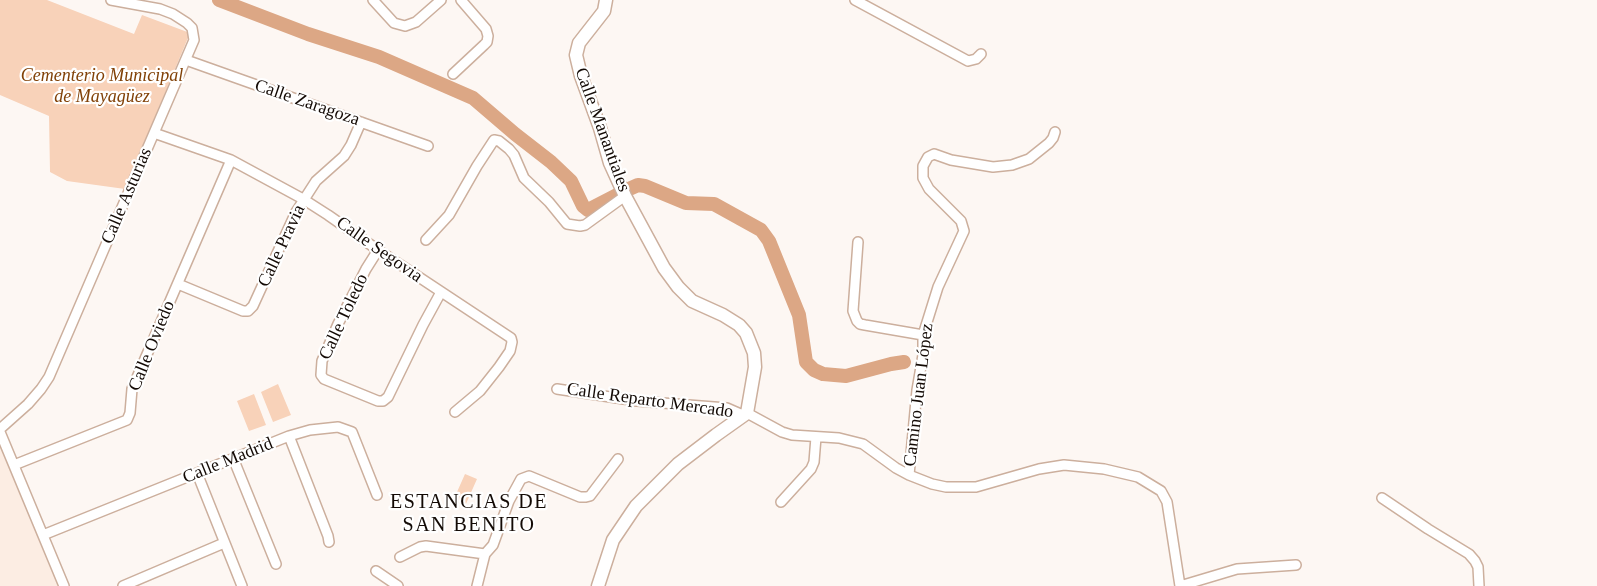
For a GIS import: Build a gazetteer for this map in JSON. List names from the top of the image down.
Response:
{
  "streets": {
    "street": [
      "Calle Zaragoza",
      "Calle Manantiales",
      "Calle Asturias",
      "Calle Pravia",
      "Calle Segovia",
      "Calle Toledo",
      "Calle Oviedo",
      "Camino Juan López",
      "Calle Reparto Mercado",
      "Calle Madrid"
    ]
  },
  "crossings": [
    ["Calle Zaragoza", "Calle Asturias"],
    ["Calle Zaragoza", "Calle Pravia"],
    ["Calle Manantiales", "Calle Reparto Mercado"],
    ["Calle Asturias", "Calle Segovia"],
    ["Calle Pravia", "Calle Segovia"],
    ["Calle Pravia", "Calle Oviedo"],
    ["Calle Segovia", "Calle Toledo"],
    ["Calle Segovia", "Calle Oviedo"],
    ["Camino Juan López", "Calle Reparto Mercado"]
  ],
  "districts": ["ESTANCIAS DE SAN BENITO"],
  "parks": ["Cementerio Municipal de Mayagüez"]
}
